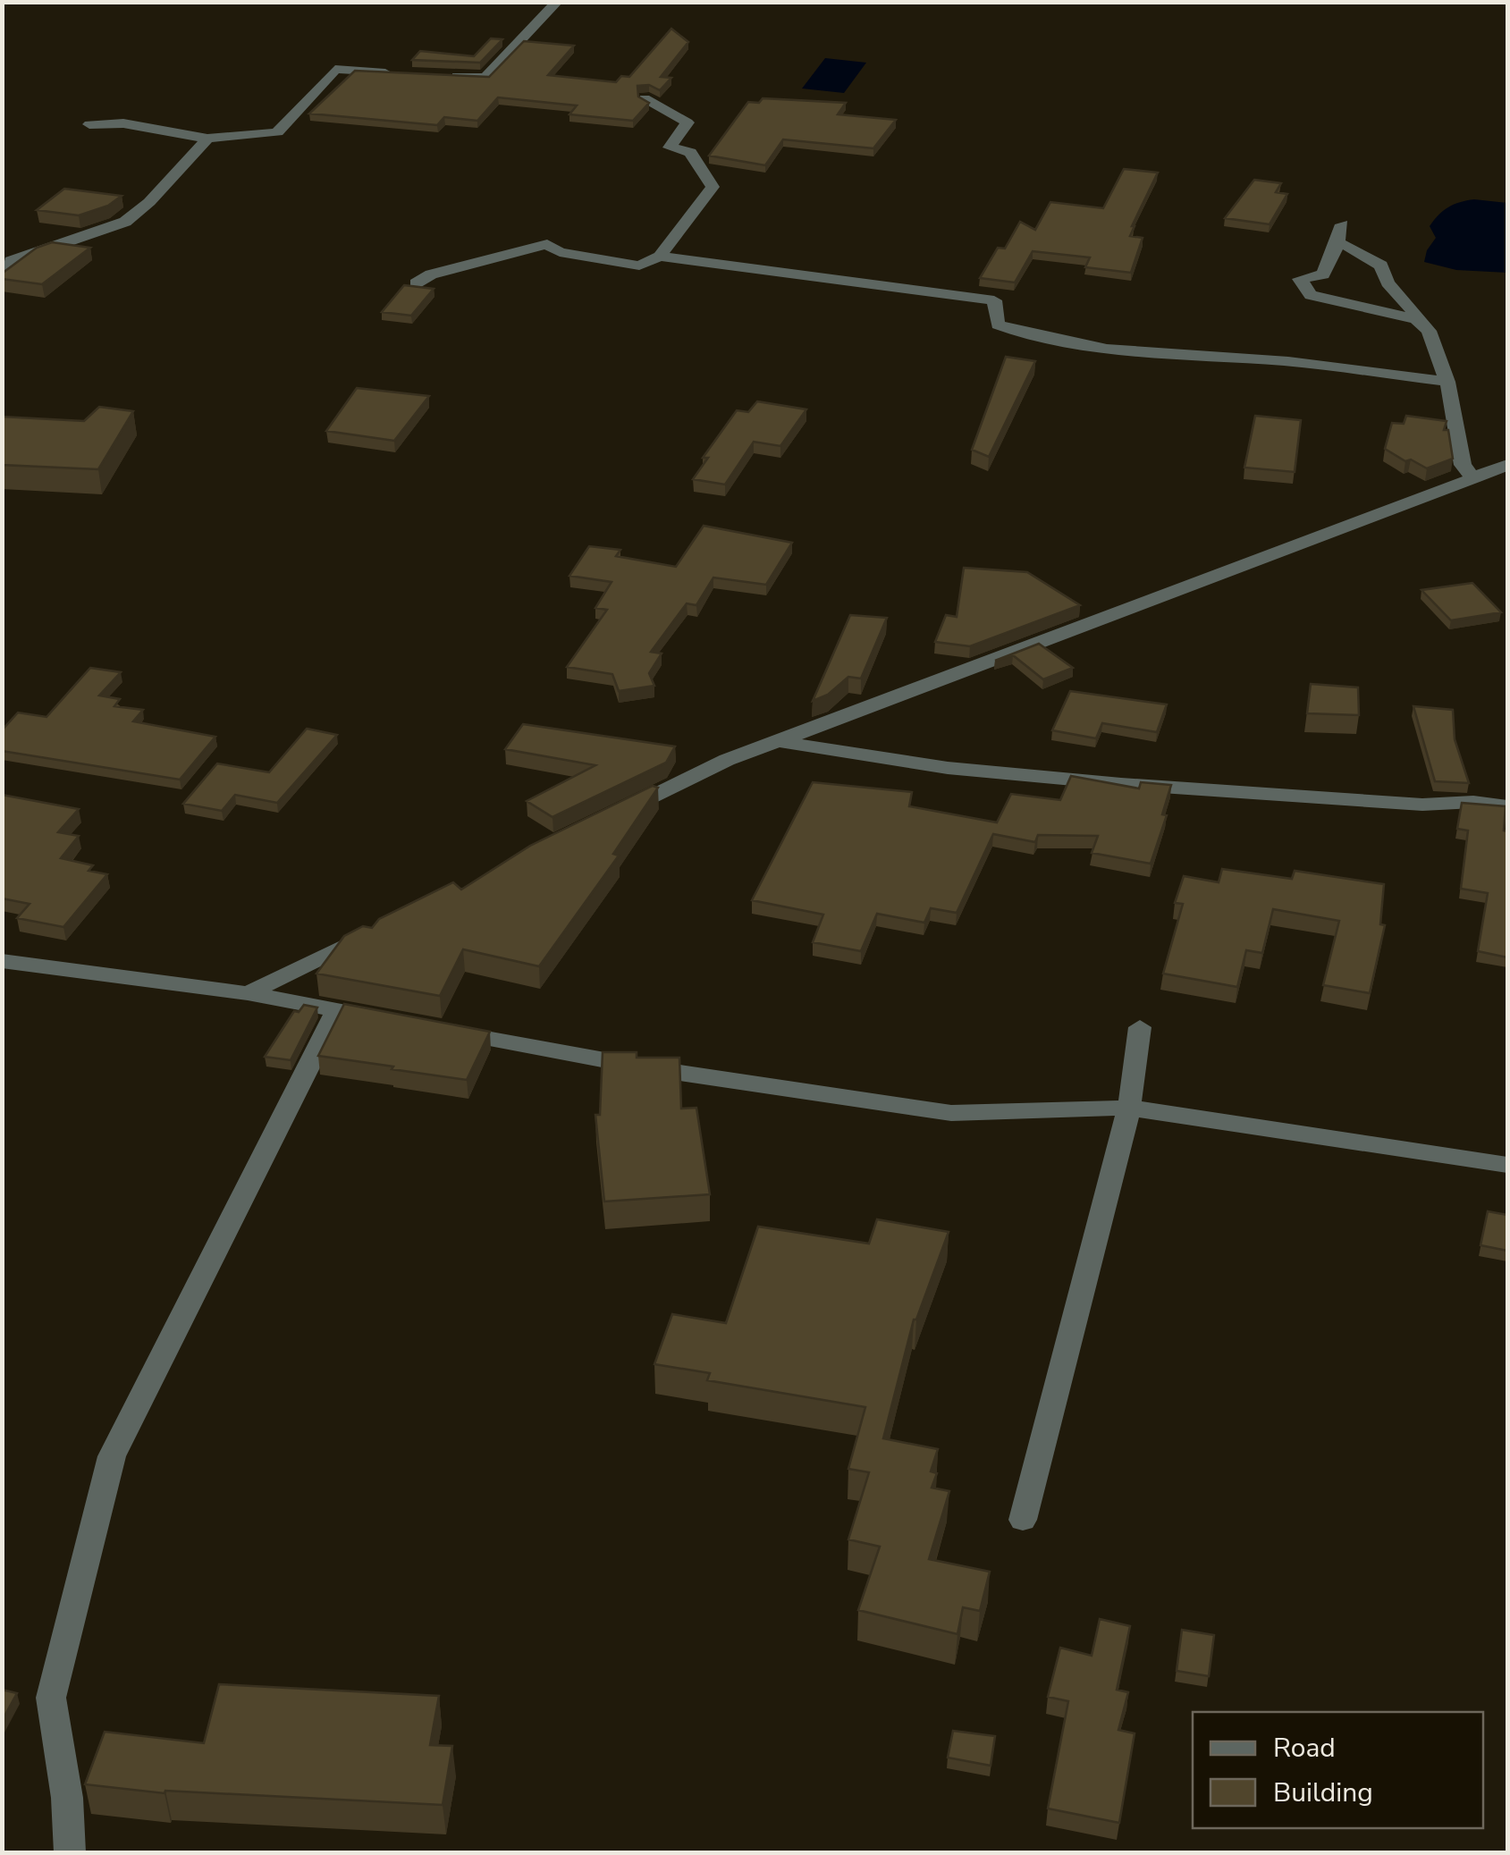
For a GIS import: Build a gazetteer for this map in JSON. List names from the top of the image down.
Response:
{
  "legend": ["Road", "Building"]
}
